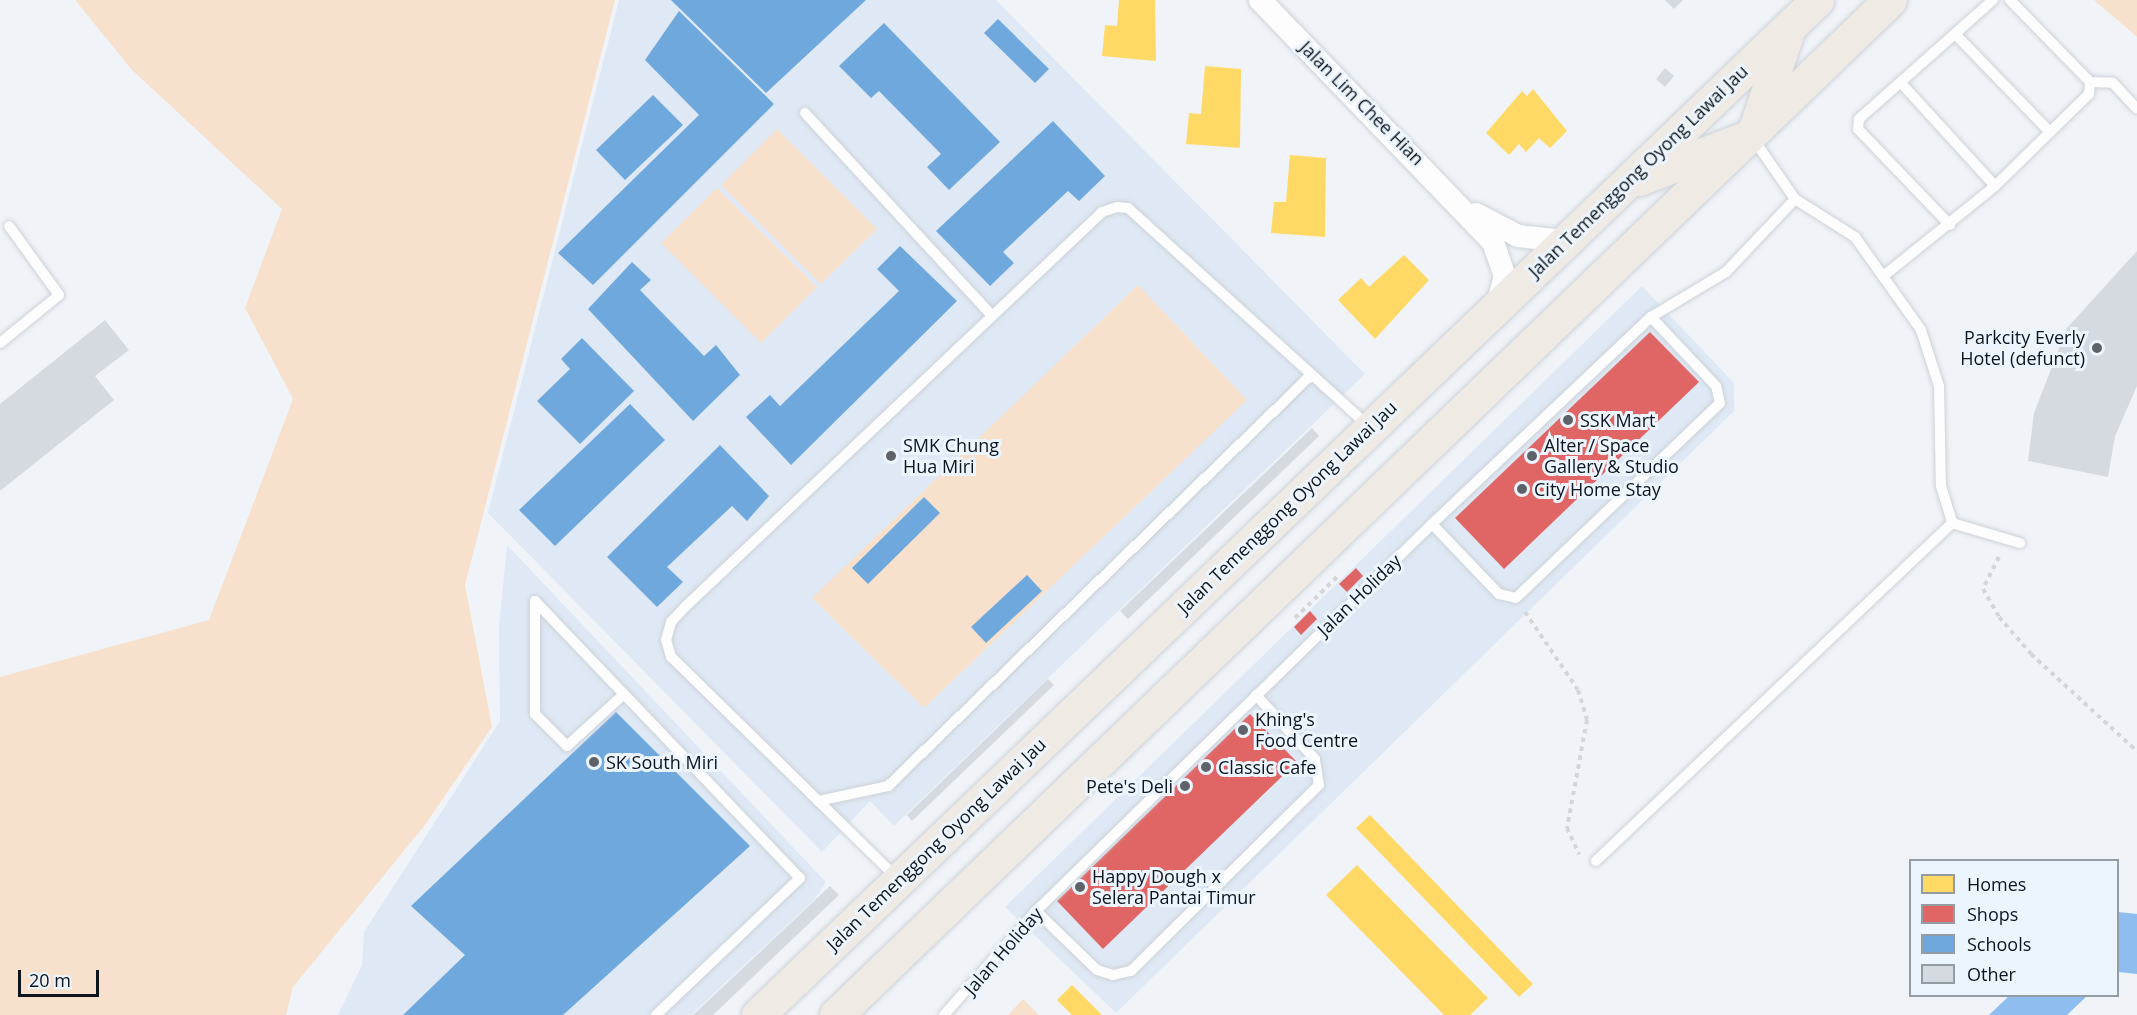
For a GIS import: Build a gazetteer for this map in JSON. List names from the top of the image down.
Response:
{
  "streets": {
    "main road": ["Jalan Temenggong Oyong Lawai Jau"],
    "street": ["Jalan Lim Chee Hian"],
    "lane": ["Jalan Holiday"]
  },
  "crossings": [
    ["Jalan Lim Chee Hian", "Jalan Temenggong Oyong Lawai Jau"]
  ],
  "places": [
    "Parkcity Everly Hotel (defunct)",
    "SSK Mart",
    "SMK Chung Hua Miri",
    "Alter / Space Gallery & Studio",
    "City Home Stay",
    "Khing's Food Centre",
    "SK South Miri",
    "Classic Cafe",
    "Pete's Deli",
    "Happy Dough x Selera Pantai Timur"
  ],
  "legend": [
    "Homes",
    "Shops",
    "Schools",
    "Other"
  ],
  "scale_bar": "20 m"
}
